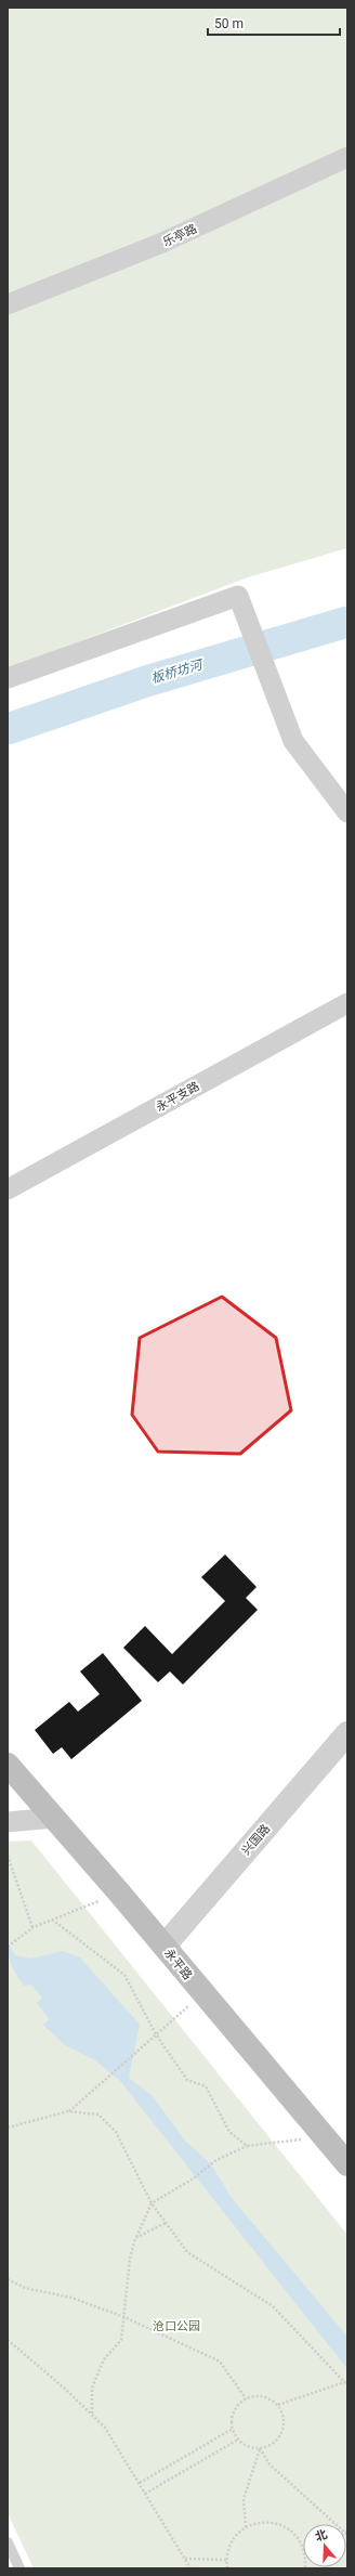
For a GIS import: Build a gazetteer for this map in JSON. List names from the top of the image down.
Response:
{
  "streets": {
    "main road": ["永平路"],
    "street": ["乐亭路", "永平支路", "兴国路"]
  },
  "crossings": [
    ["兴国路", "永平路"]
  ],
  "water": ["板桥坊河"],
  "parks": ["沧口公园"],
  "scale_bar": "50 m",
  "north": "top"
}
